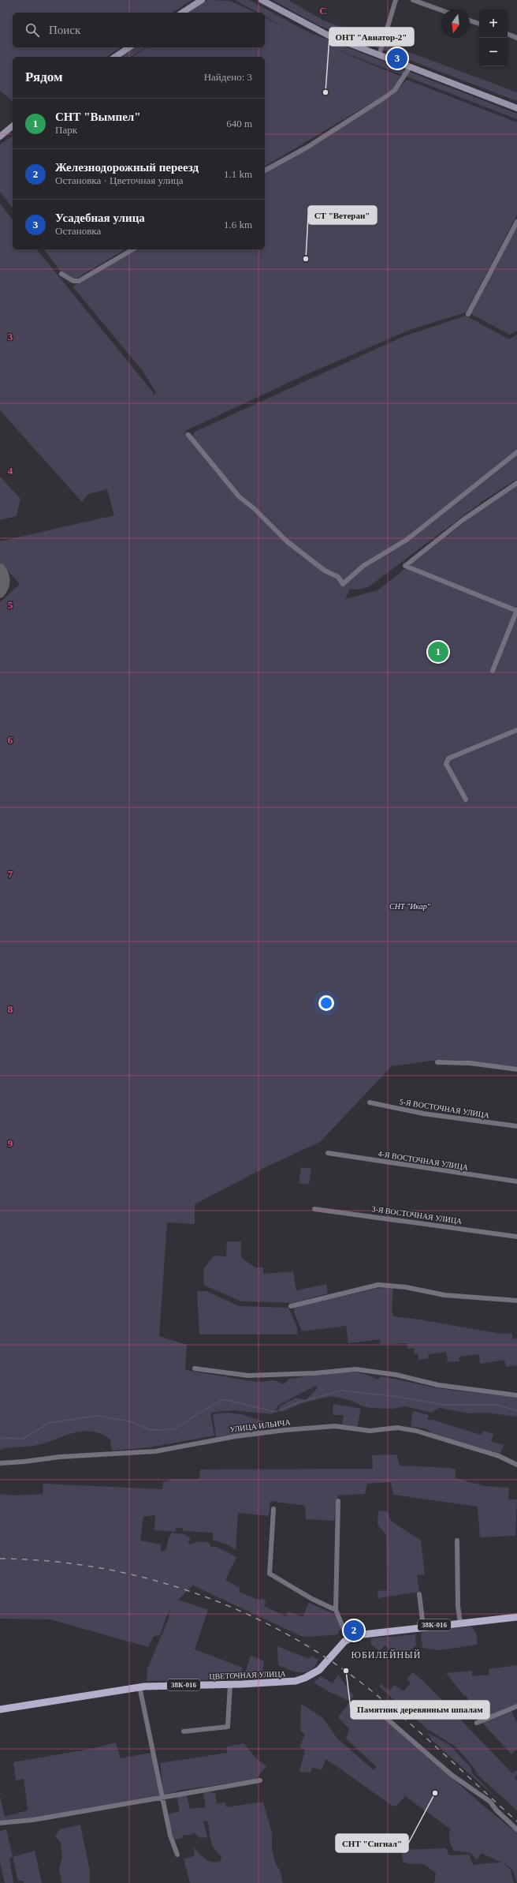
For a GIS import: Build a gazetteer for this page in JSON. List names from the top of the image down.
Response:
{
  "streets": {
    "main road": ["38К-016", "ЦВЕТОЧНАЯ УЛИЦА"],
    "street": [
      "5-Я ВОСТОЧНАЯ УЛИЦА",
      "4-Я ВОСТОЧНАЯ УЛИЦА",
      "3-Я ВОСТОЧНАЯ УЛИЦА",
      "УЛИЦА ИЛЬИЧА"
    ]
  },
  "crossings": [
    ["38К-016", "ЦВЕТОЧНАЯ УЛИЦА"]
  ],
  "districts": ["ЮБИЛЕЙНЫЙ"],
  "parks": ["СНТ \"Икар\""],
  "places": [
    "ОНТ \"Авиатор-2\"",
    "СТ \"Ветеран\"",
    "Памятник деревянным шпалам",
    "СНТ \"Сигнал\""
  ],
  "north": "bottom",
  "page": {
    "map_buttons": ["+", "−"],
    "search": "Поиск",
    "pins": ["3", "1", "2"],
    "heading": ["Рядом", "Найдено: 3"],
    "list": [
      {
        "mark": "1",
        "name": "СНТ \"Вымпел\"",
        "note": "Парк",
        "value": "640 m"
      },
      {
        "mark": "2",
        "name": "Железнодорожный переезд",
        "note": "Остановка · Цветочная улица",
        "value": "1.1 km"
      },
      {
        "mark": "3",
        "name": "Усадебная улица",
        "note": "Остановка",
        "value": "1.6 km"
      }
    ]
  },
  "grid": {
    "columns": ["C"],
    "rows": [
      "3",
      "4",
      "5",
      "6",
      "7",
      "8",
      "9"
    ]
  }
}
